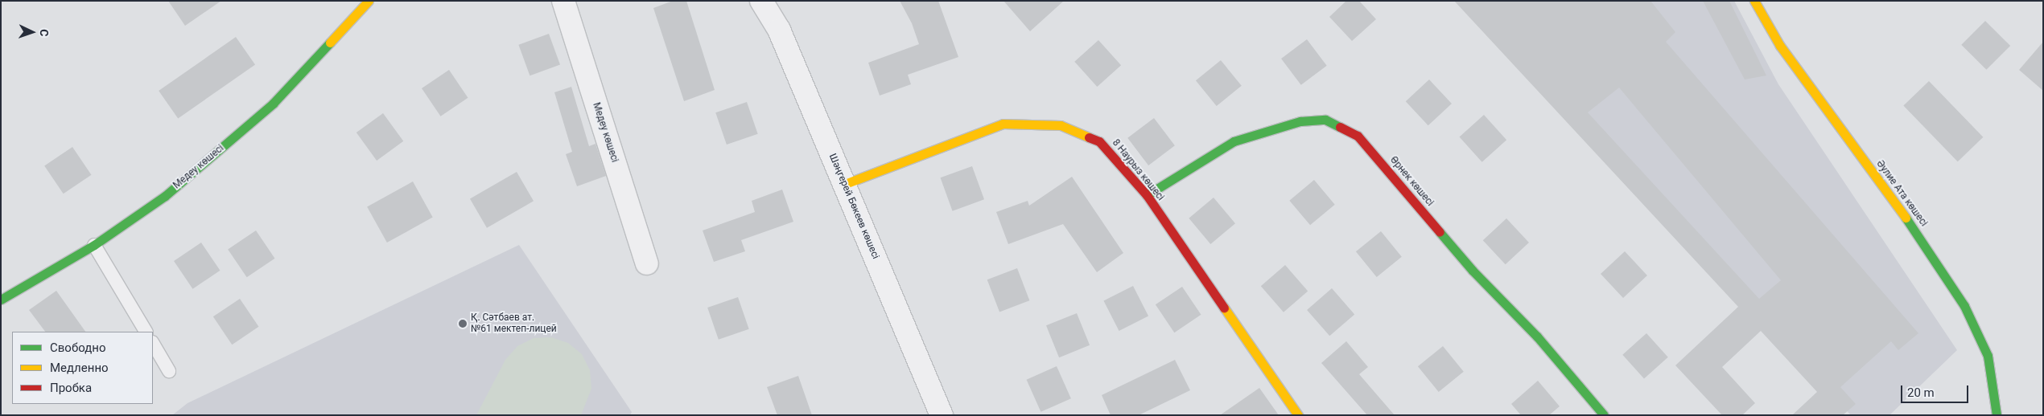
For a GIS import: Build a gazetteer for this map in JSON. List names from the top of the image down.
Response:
{
  "streets": {
    "street": [
      "Медеу көшесі",
      "8 Наурыз көшесі",
      "Өрнек көшесі",
      "Әулие Ата көшесі",
      "Шәңгерей Бөкеев көшесі"
    ]
  },
  "crossings": [
    ["8 Наурыз көшесі", "Өрнек көшесі"],
    ["8 Наурыз көшесі", "Шәңгерей Бөкеев көшесі"]
  ],
  "places": ["Қ. Сәтбаев ат. №61 мектеп-лицей"],
  "legend": ["Свободно", "Медленно", "Пробка"],
  "scale_bar": "20 m",
  "north": "right"
}
